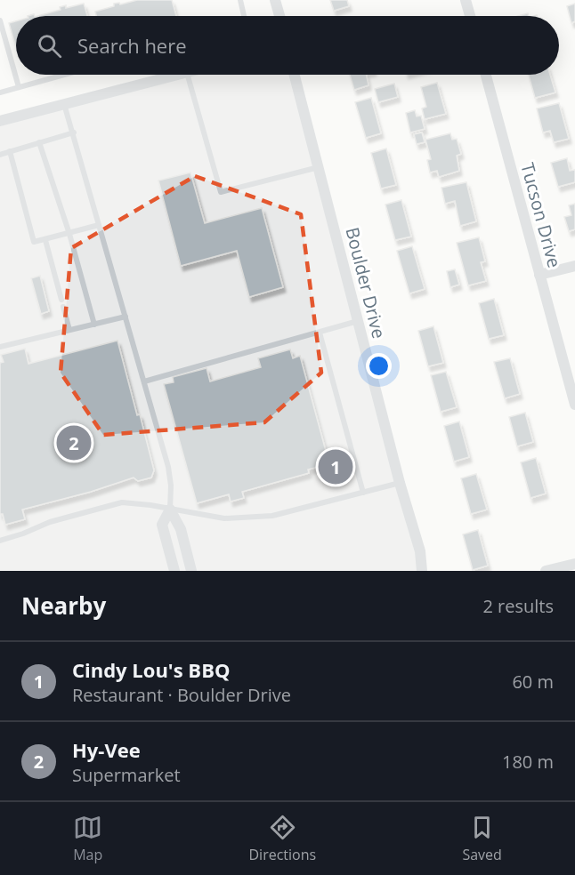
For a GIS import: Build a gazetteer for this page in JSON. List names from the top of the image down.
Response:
{
  "streets": {
    "street": ["Tucson Drive", "Boulder Drive"]
  },
  "page": {
    "search": "Search here",
    "pins": ["2", "1"],
    "heading": ["Nearby", "2 results"],
    "list": [
      {
        "mark": "1",
        "name": "Cindy Lou's BBQ",
        "note": "Restaurant · Boulder Drive",
        "value": "60 m"
      },
      {
        "mark": "2",
        "name": "Hy-Vee",
        "note": "Supermarket",
        "value": "180 m"
      }
    ],
    "nav": ["Map", "Directions", "Saved"]
  }
}
